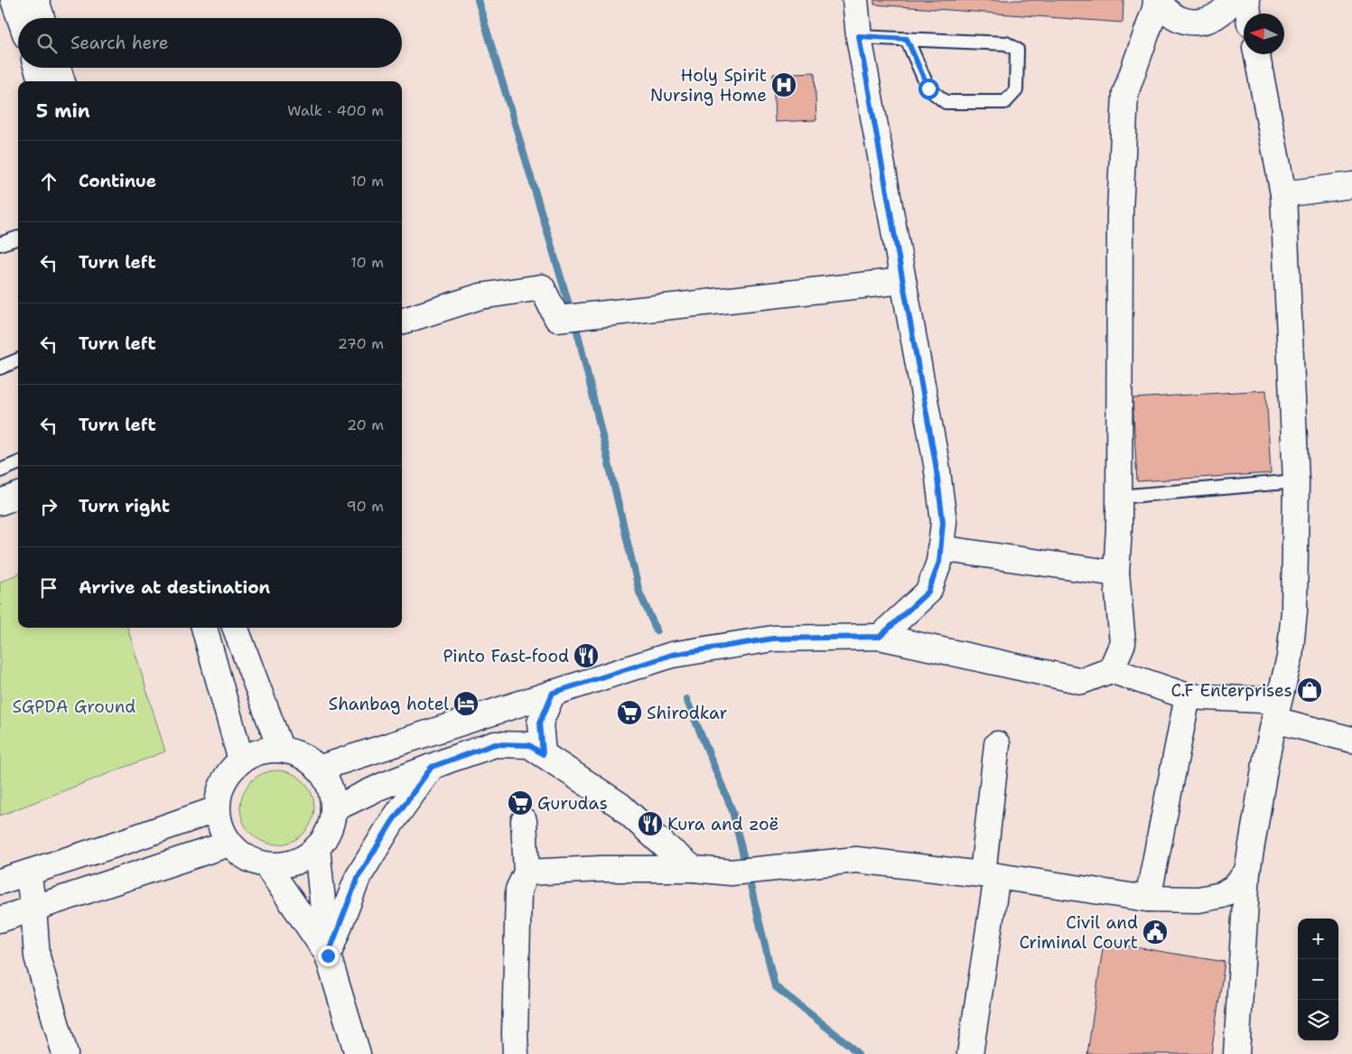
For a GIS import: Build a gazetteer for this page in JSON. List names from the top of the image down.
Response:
{
  "parks": ["SGPDA Ground"],
  "places": {
    "hospital": ["Holy Spirit Nursing Home"],
    "restaurant": ["Pinto Fast-food", "Kura and zoë"],
    "shop": ["C.F Enterprises"],
    "hotel": ["Shanbag hotel"],
    "supermarket": ["Shirodkar", "Gurudas"],
    "public building": ["Civil and Criminal Court"]
  },
  "north": "left",
  "page": {
    "search": "Search here",
    "heading": ["5 min", "Walk · 400 m"],
    "list": [
      ["Continue", "10 m"],
      ["Turn left", "10 m"],
      ["Turn left", "270 m"],
      ["Turn left", "20 m"],
      ["Turn right", "90 m"],
      "Arrive at destination"
    ],
    "map_buttons": ["+", "−"]
  }
}
